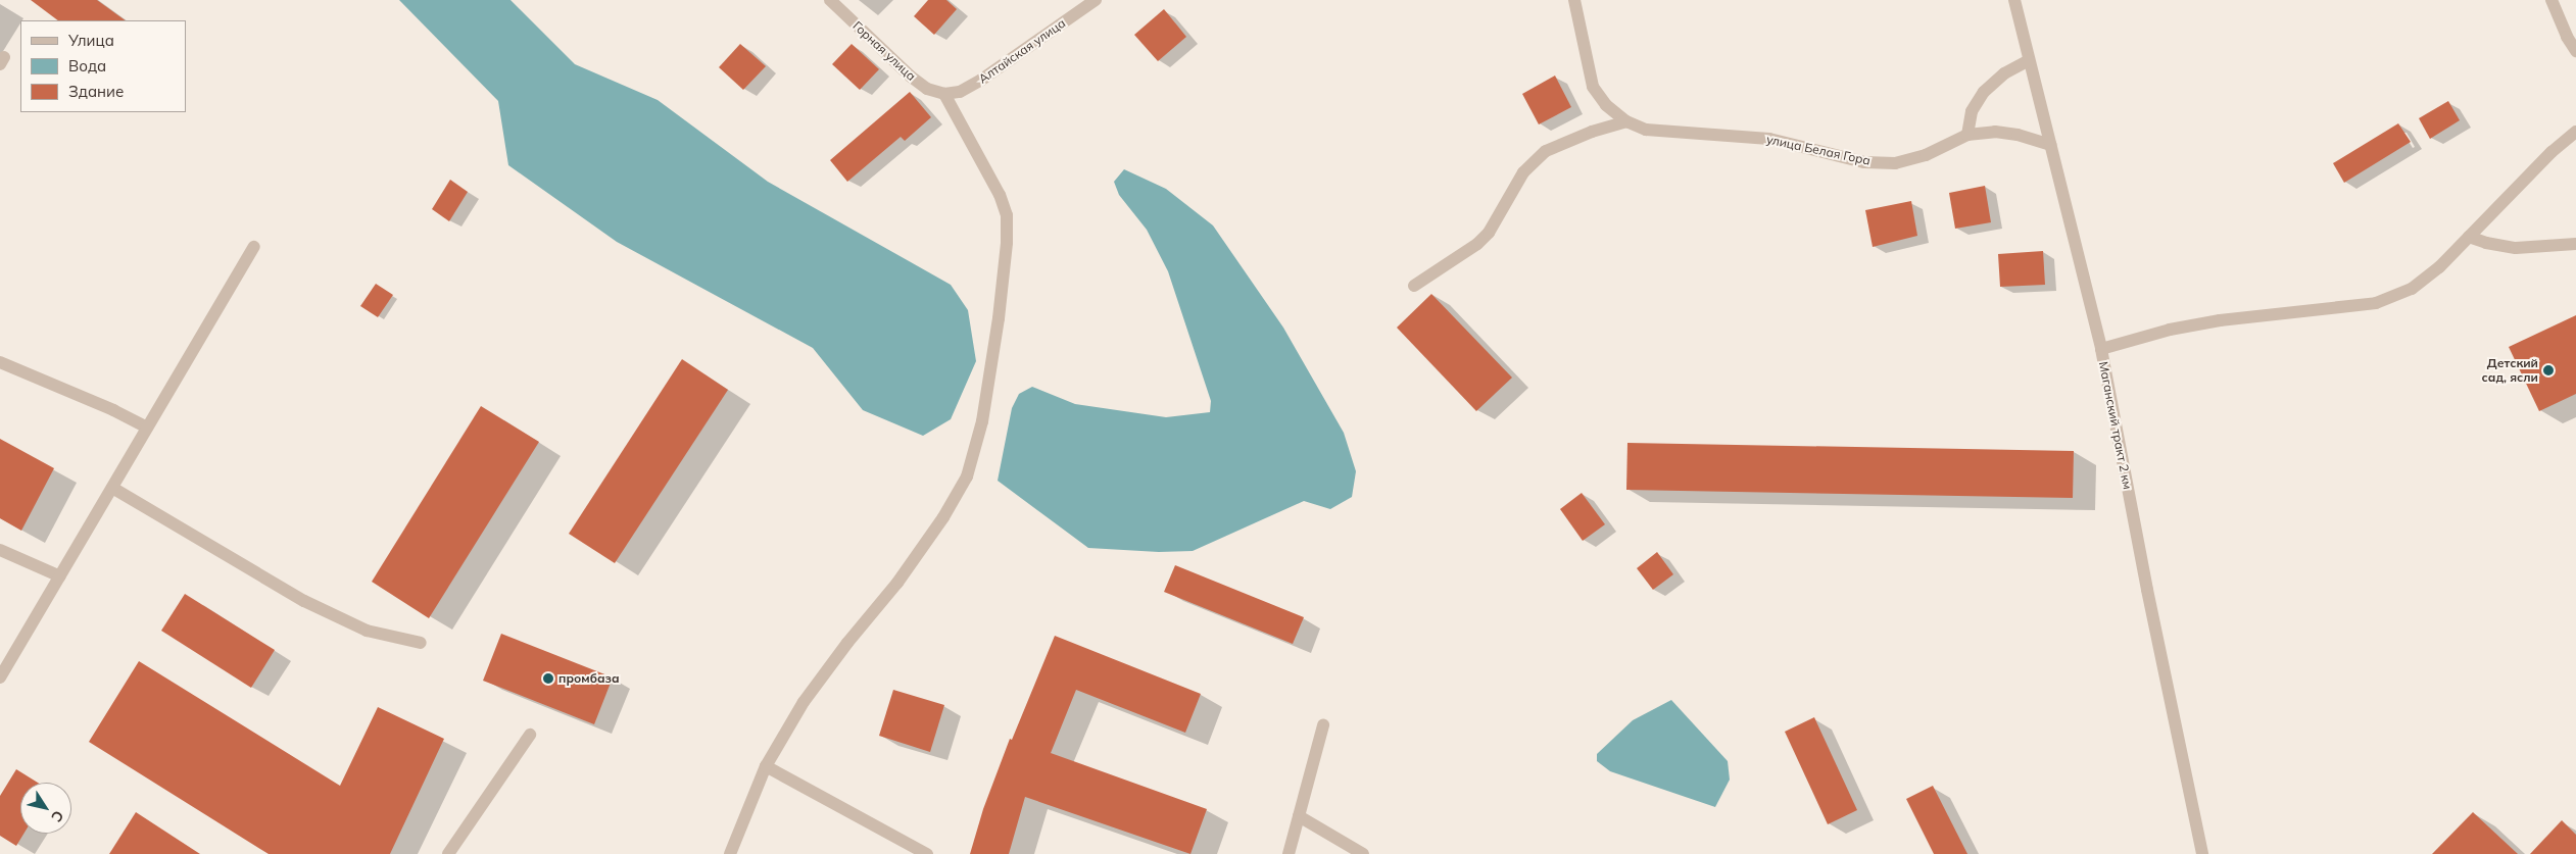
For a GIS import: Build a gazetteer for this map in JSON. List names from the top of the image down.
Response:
{
  "streets": {
    "street": [
      "Горная улица",
      "Алтайская улица",
      "улица Белая Гора",
      "Маганский тракт 2 км"
    ]
  },
  "crossings": [
    ["Горная улица", "Алтайская улица"],
    ["улица Белая Гора", "Маганский тракт 2 км"]
  ],
  "places": ["Детский сад, ясли", "промбаза"],
  "legend": ["Улица", "Вода", "Здание"],
  "north": "bottom right"
}
